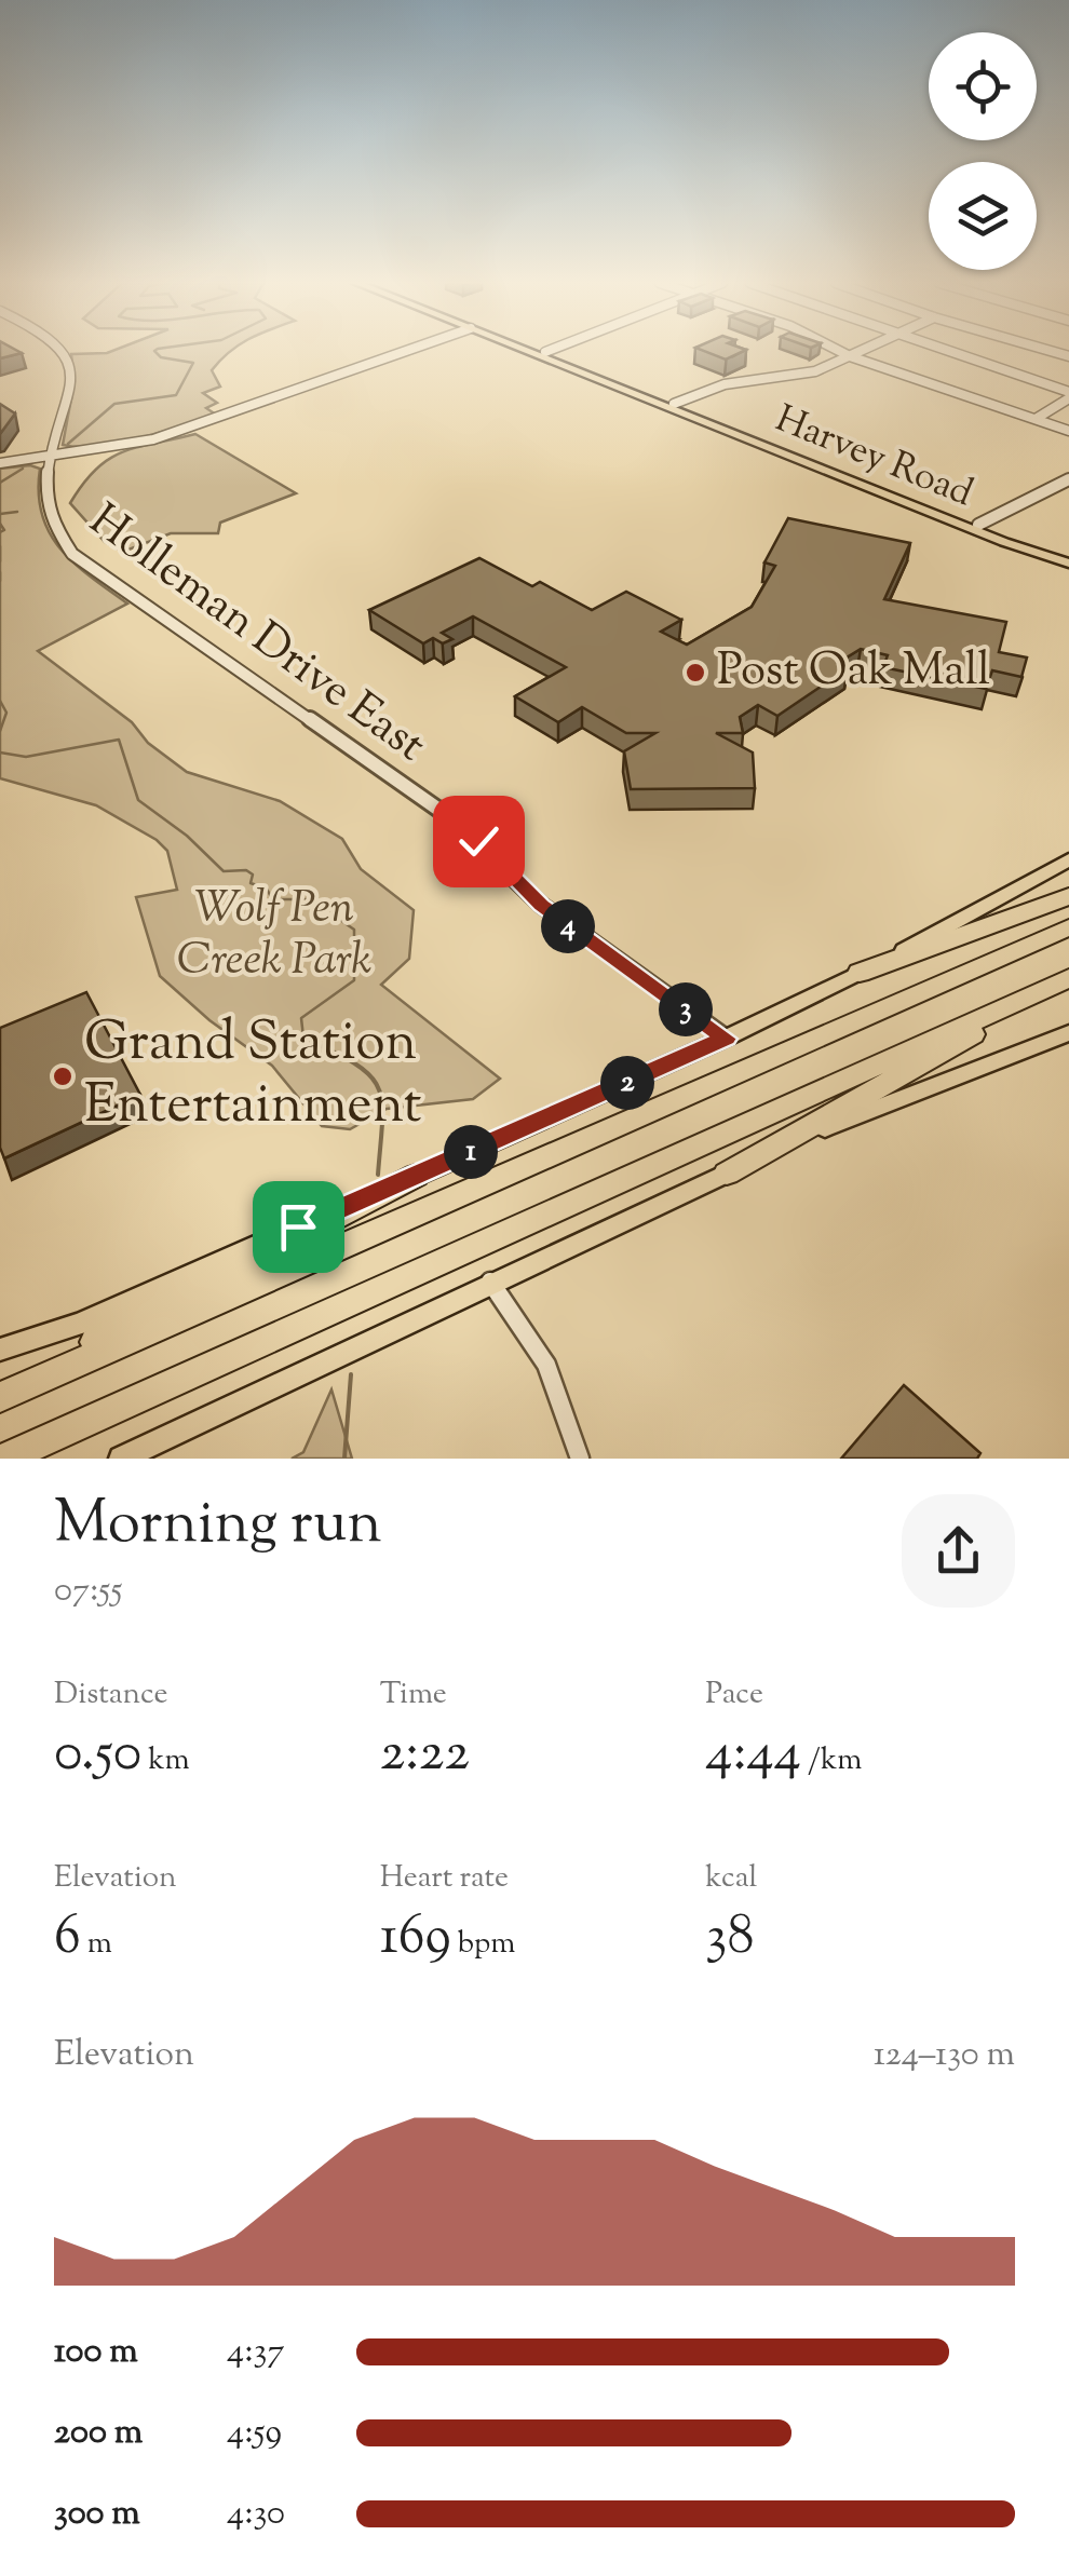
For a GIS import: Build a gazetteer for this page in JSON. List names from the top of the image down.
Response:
{
  "streets": {
    "main road": ["Harvey Road"],
    "street": ["Holleman Drive East"]
  },
  "parks": ["Wolf Pen Creek Park"],
  "places": ["Post Oak Mall", "Grand Station Entertainment"],
  "page": {
    "pins": [
      "4",
      "3",
      "2",
      "1"
    ],
    "heading": ["Morning run", "07:55"],
    "stats": [
      ["Distance", "0.50 km"],
      ["Time", "2:22"],
      ["Pace", "4:44 /km"],
      ["Elevation", "6 m"],
      ["Heart rate", "169 bpm"],
      ["kcal", "38"]
    ],
    "chart": ["Elevation", "124–130 m"],
    "list": [
      {
        "name": "100 m",
        "note": "4:37"
      },
      {
        "name": "200 m",
        "note": "4:59"
      },
      {
        "name": "300 m",
        "note": "4:30"
      }
    ]
  }
}
